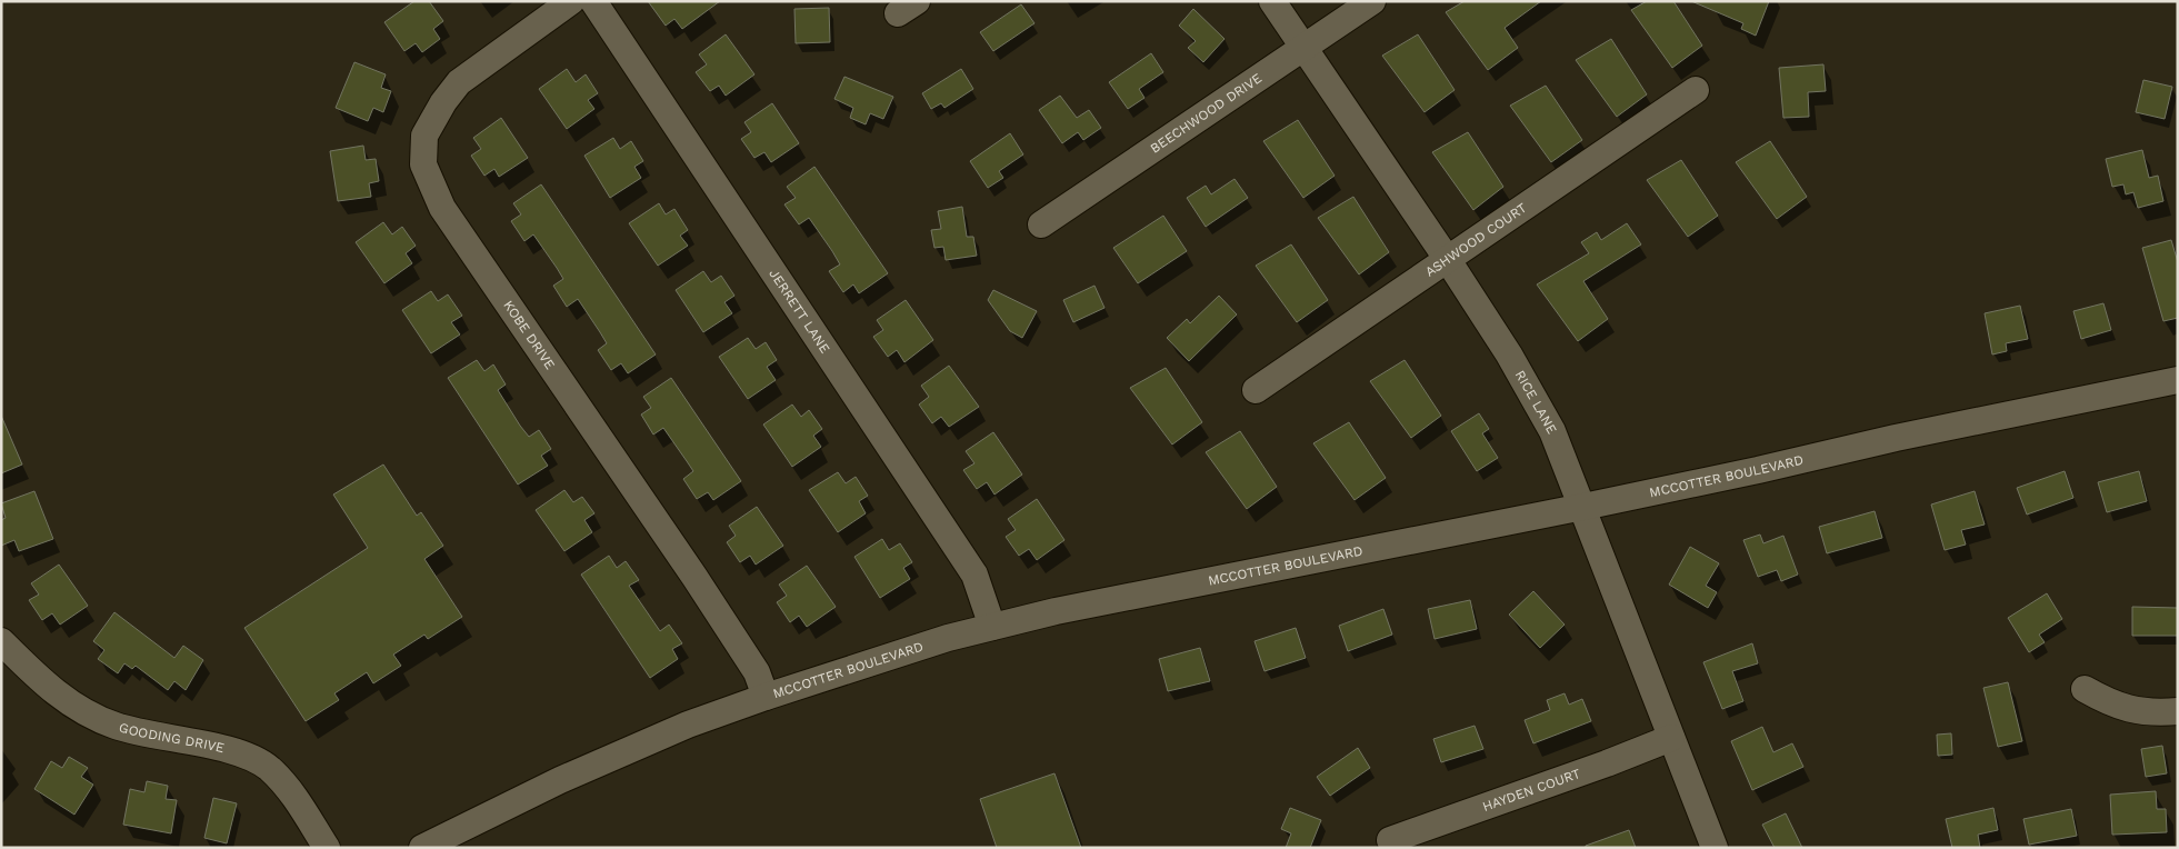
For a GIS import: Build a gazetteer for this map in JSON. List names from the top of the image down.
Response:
{
  "streets": {
    "street": [
      "BEECHWOOD DRIVE",
      "ASHWOOD COURT",
      "JERRETT LANE",
      "KOBE DRIVE",
      "RICE LANE",
      "MCCOTTER BOULEVARD",
      "GOODING DRIVE",
      "HAYDEN COURT"
    ]
  },
  "crossings": [
    ["BEECHWOOD DRIVE", "RICE LANE"],
    ["ASHWOOD COURT", "RICE LANE"],
    ["JERRETT LANE", "MCCOTTER BOULEVARD"],
    ["KOBE DRIVE", "MCCOTTER BOULEVARD"],
    ["RICE LANE", "MCCOTTER BOULEVARD"],
    ["RICE LANE", "HAYDEN COURT"]
  ]
}
